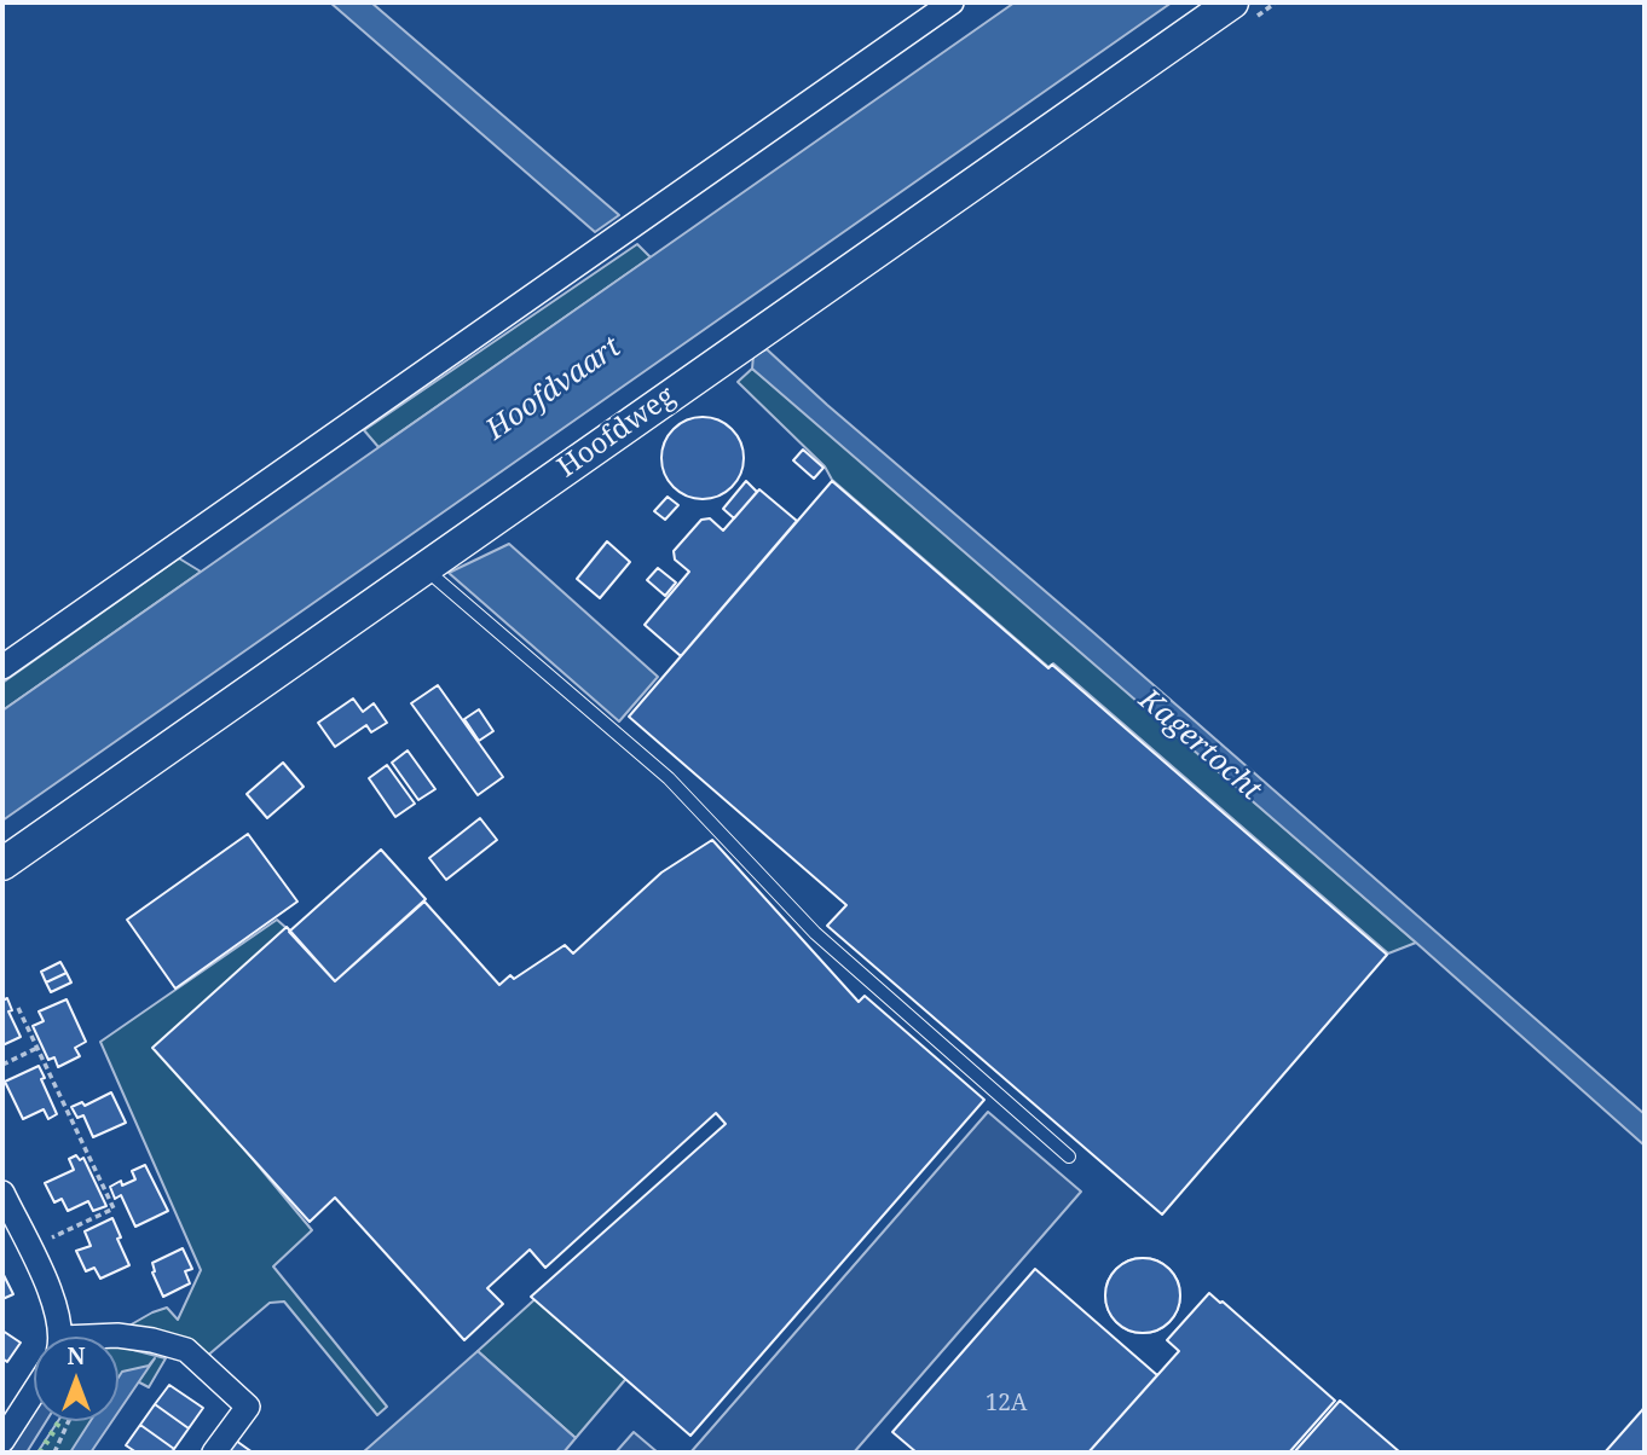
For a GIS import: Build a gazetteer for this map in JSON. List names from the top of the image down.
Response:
{
  "streets": {
    "street": ["Hoofdweg"]
  },
  "water": ["Hoofdvaart", "Kagertocht"],
  "house_numbers": ["12A"],
  "north": "top"
}
